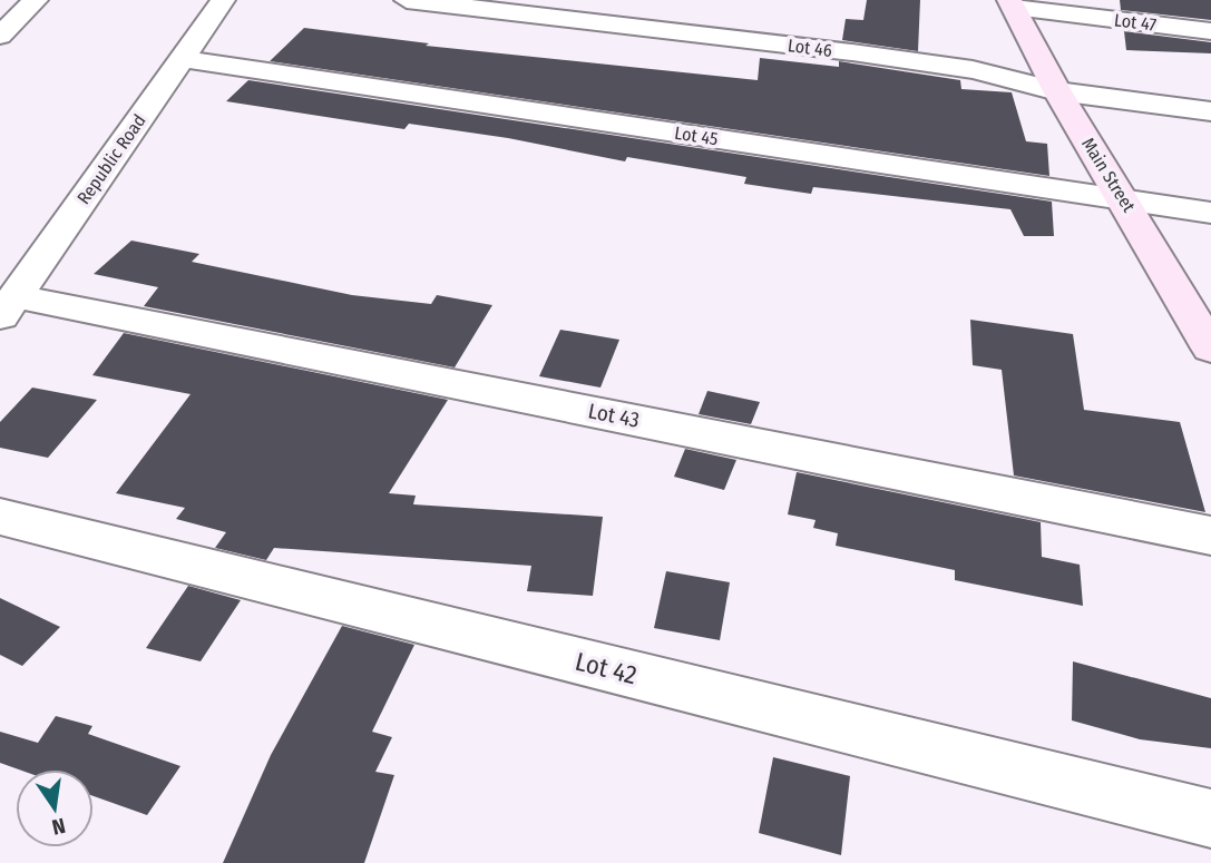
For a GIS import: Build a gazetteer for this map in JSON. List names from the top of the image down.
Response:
{
  "streets": {
    "street": [
      "Lot 47",
      "Lot 46",
      "Lot 45",
      "Republic Road",
      "Main Street",
      "Lot 43",
      "Lot 42"
    ]
  },
  "crossings": [
    ["Lot 47", "Main Street"],
    ["Lot 46", "Main Street"],
    ["Lot 45", "Republic Road"],
    ["Lot 45", "Main Street"],
    ["Republic Road", "Lot 43"]
  ],
  "north": "bottom"
}
